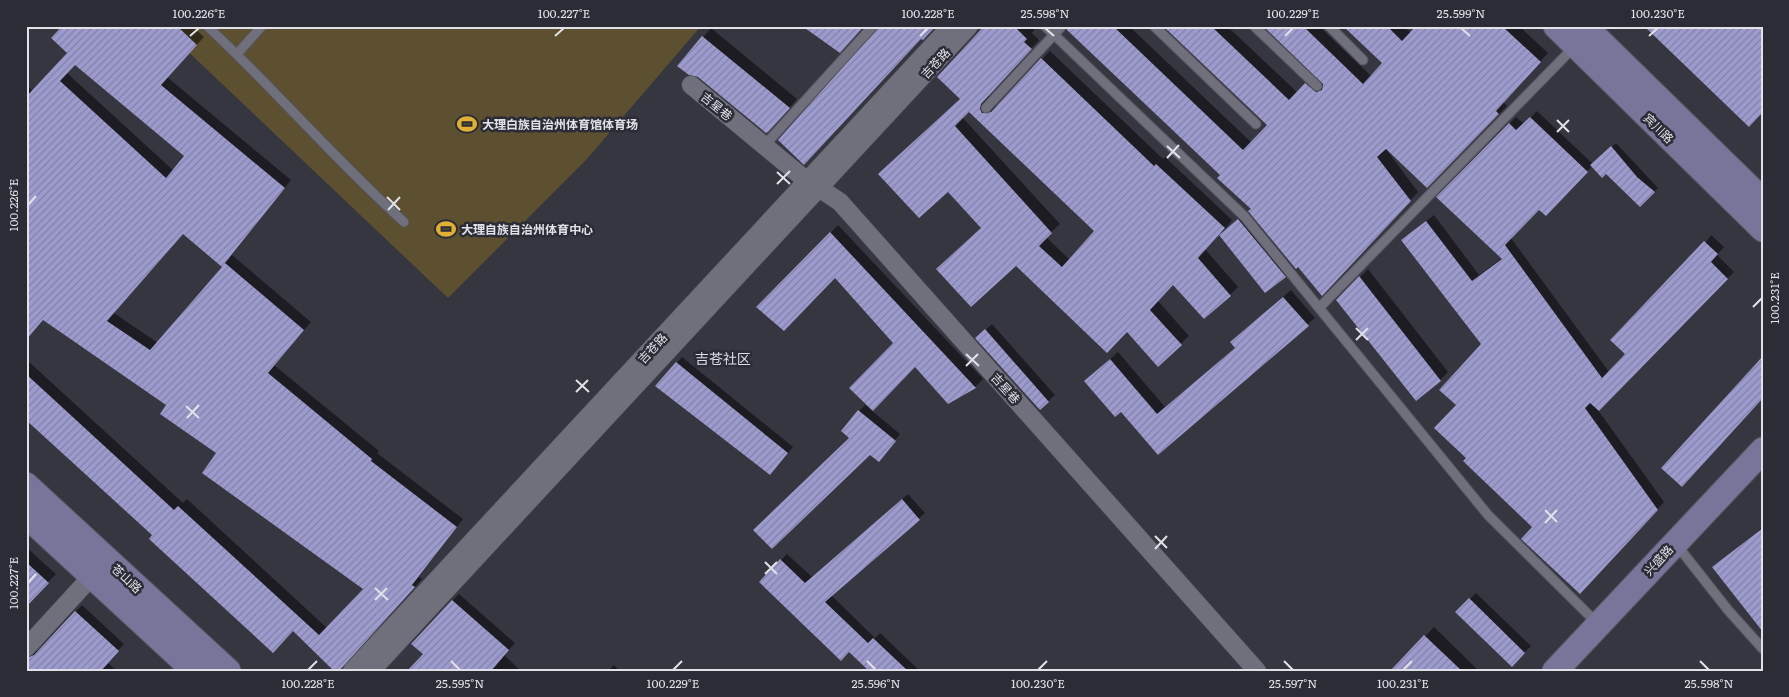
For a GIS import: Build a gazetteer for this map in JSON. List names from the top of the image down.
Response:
{
  "streets": {
    "main road": ["宾川路", "兴盛路", "苍山路"],
    "street": ["吉苍路", "吉星巷"]
  },
  "crossings": [
    ["吉苍路", "吉星巷"]
  ],
  "districts": ["吉苍社区"],
  "places": {
    "sports": ["大理白族自治州体育馆体育场", "大理自族自治州体育中心"]
  },
  "coordinates": [
    "100.226°E",
    "100.227°E",
    "100.228°E",
    "25.598°N",
    "100.229°E",
    "25.599°N",
    "100.230°E",
    "100.231°E",
    "25.595°N",
    "25.596°N",
    "25.597°N"
  ]
}
